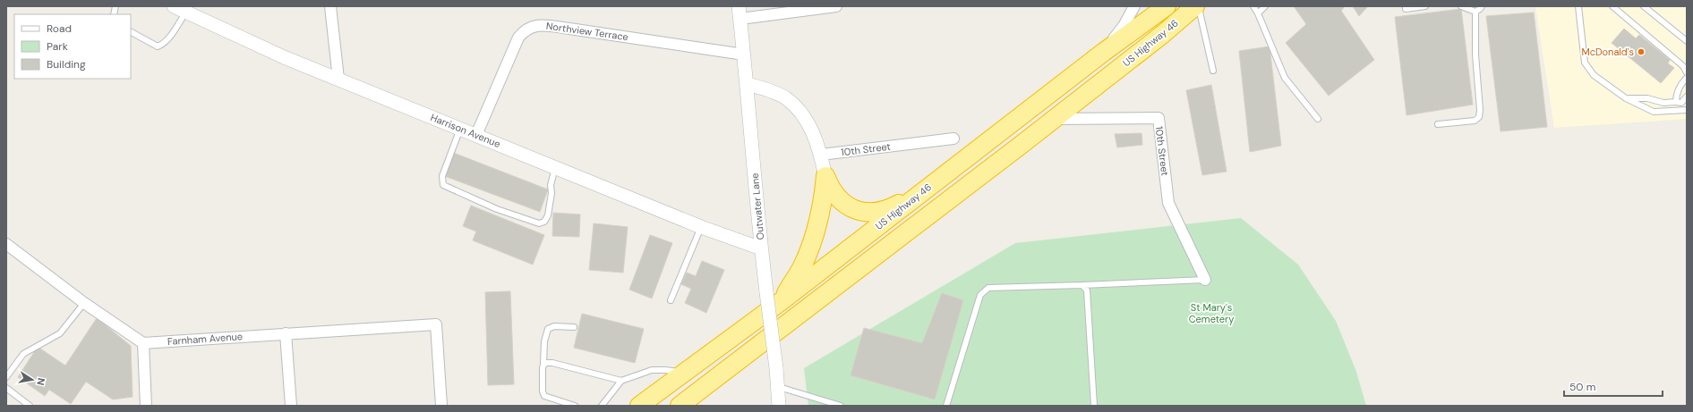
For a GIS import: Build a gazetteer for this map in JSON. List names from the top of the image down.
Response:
{
  "streets": {
    "highway": ["US Highway 46"],
    "street": [
      "Northview Terrace",
      "Harrison Avenue",
      "10th Street",
      "Outwater Lane",
      "Farnham Avenue"
    ]
  },
  "crossings": [
    ["Northview Terrace", "Harrison Avenue"],
    ["Northview Terrace", "Outwater Lane"],
    ["US Highway 46", "10th Street"],
    ["US Highway 46", "Outwater Lane"],
    ["Harrison Avenue", "Outwater Lane"]
  ],
  "parks": ["St Mary's Cemetery"],
  "places": ["McDonald's"],
  "legend": ["Road", "Park", "Building"],
  "scale_bar": "50 m",
  "north": "right"
}
